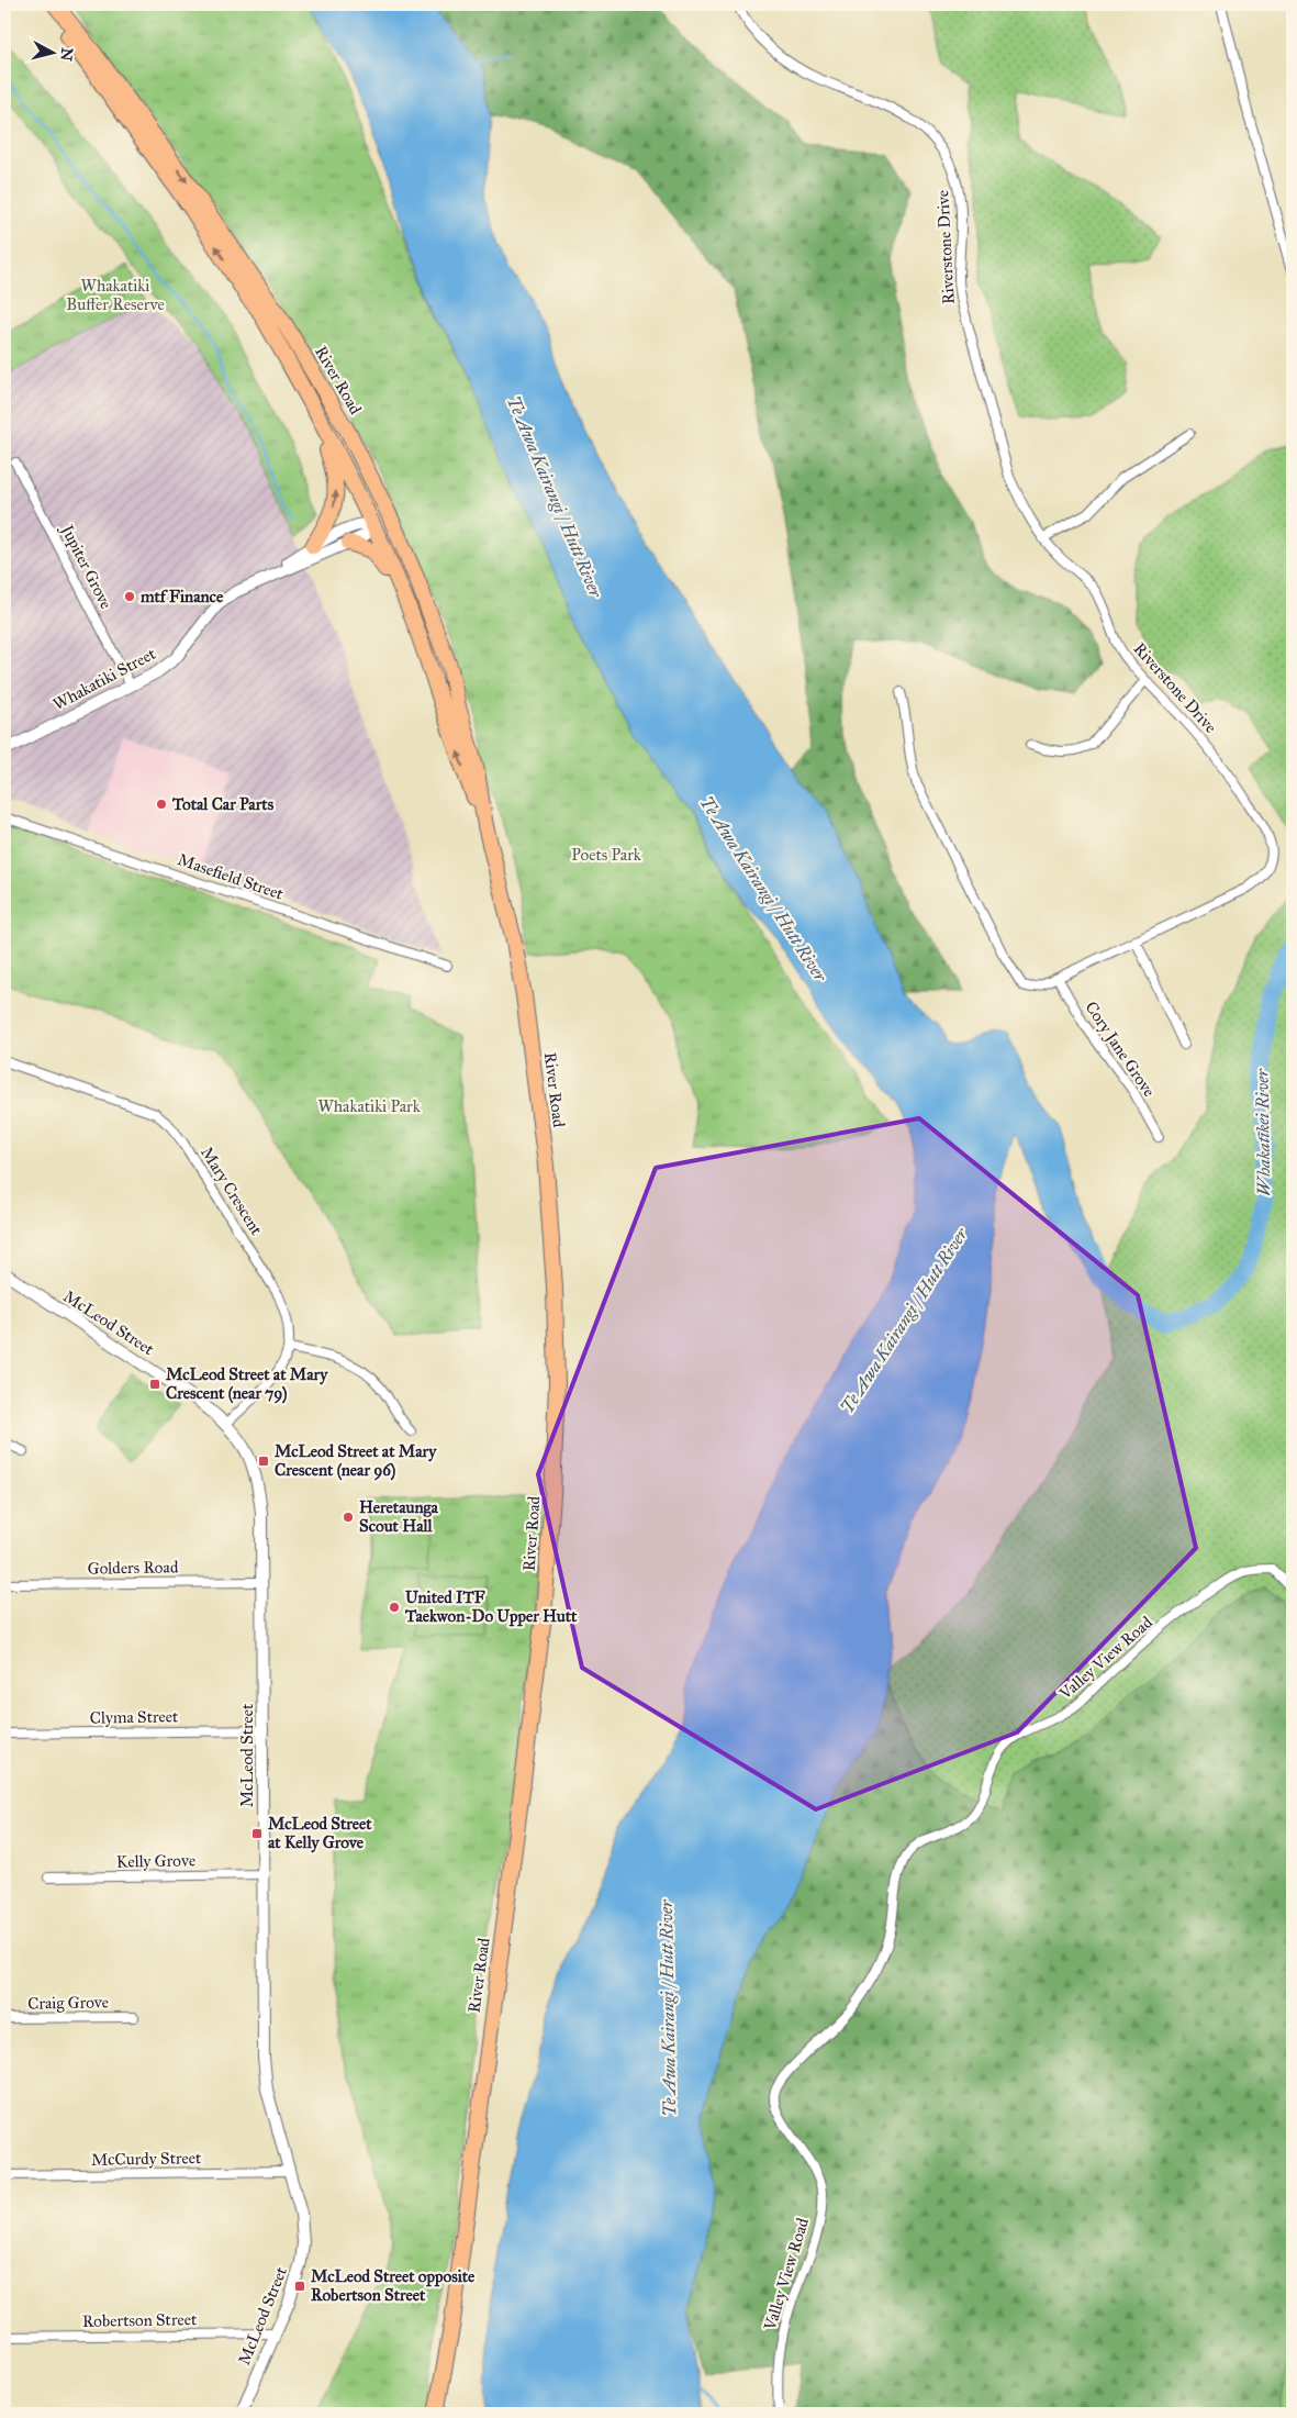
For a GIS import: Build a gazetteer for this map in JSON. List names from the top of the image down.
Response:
{
  "streets": {
    "highway": ["River Road"],
    "street": [
      "Riverstone Drive",
      "Jupiter Grove",
      "Whakatiki Street",
      "Masefield Street",
      "Cory Jane Grove",
      "Mary Crescent",
      "McLeod Street",
      "Golders Road",
      "Valley View Road",
      "Clyma Street",
      "Kelly Grove",
      "Craig Grove",
      "McCurdy Street",
      "Robertson Street"
    ]
  },
  "crossings": [
    ["Riverstone Drive", "Cory Jane Grove"],
    ["River Road", "Whakatiki Street"],
    ["Jupiter Grove", "Whakatiki Street"],
    ["Mary Crescent", "McLeod Street"],
    ["McLeod Street", "Golders Road"],
    ["McLeod Street", "Clyma Street"],
    ["McLeod Street", "Kelly Grove"],
    ["McLeod Street", "McCurdy Street"],
    ["McLeod Street", "Robertson Street"]
  ],
  "water": ["Te Awa Kairangi / Hutt River", "Whakatīkei River"],
  "parks": ["Whakatiki Buffer Reserve", "Poets Park", "Whakatiki Park"],
  "places": {
    "other": [
      "mtf Finance",
      "Total Car Parts",
      "Heretaunga Scout Hall",
      "United ITF Taekwon-Do Upper Hutt"
    ],
    "transit": [
      "McLeod Street at Mary Crescent (near 79)",
      "McLeod Street at Mary Crescent (near 96)",
      "McLeod Street at Kelly Grove",
      "McLeod Street opposite Robertson Street"
    ]
  },
  "north": "right"
}
